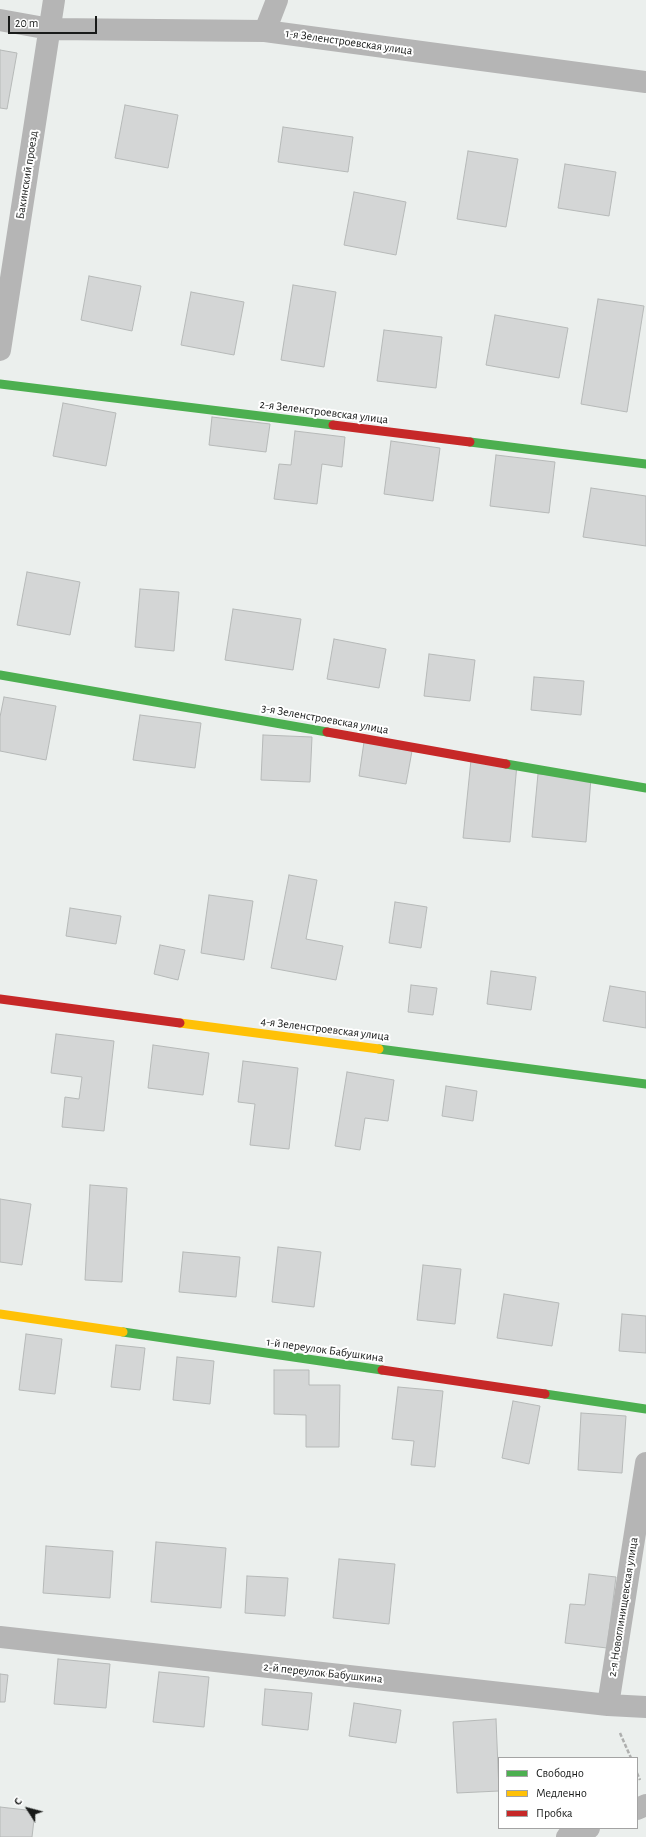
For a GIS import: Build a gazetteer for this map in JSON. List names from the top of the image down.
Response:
{
  "streets": {
    "street": [
      "1-я Зеленстроевская улица",
      "Бакинский проезд",
      "2-я Зеленстроевская улица",
      "3-я Зеленстроевская улица",
      "4-я Зеленстроевская улица",
      "1-й переулок Бабушкина",
      "2-я Новоглинищевская улица",
      "2-й переулок Бабушкина"
    ]
  },
  "crossings": [
    ["1-я Зеленстроевская улица", "Бакинский проезд"],
    ["2-я Новоглинищевская улица", "2-й переулок Бабушкина"]
  ],
  "legend": ["Свободно", "Медленно", "Пробка"],
  "scale_bar": "20 m",
  "north": "top left"
}
